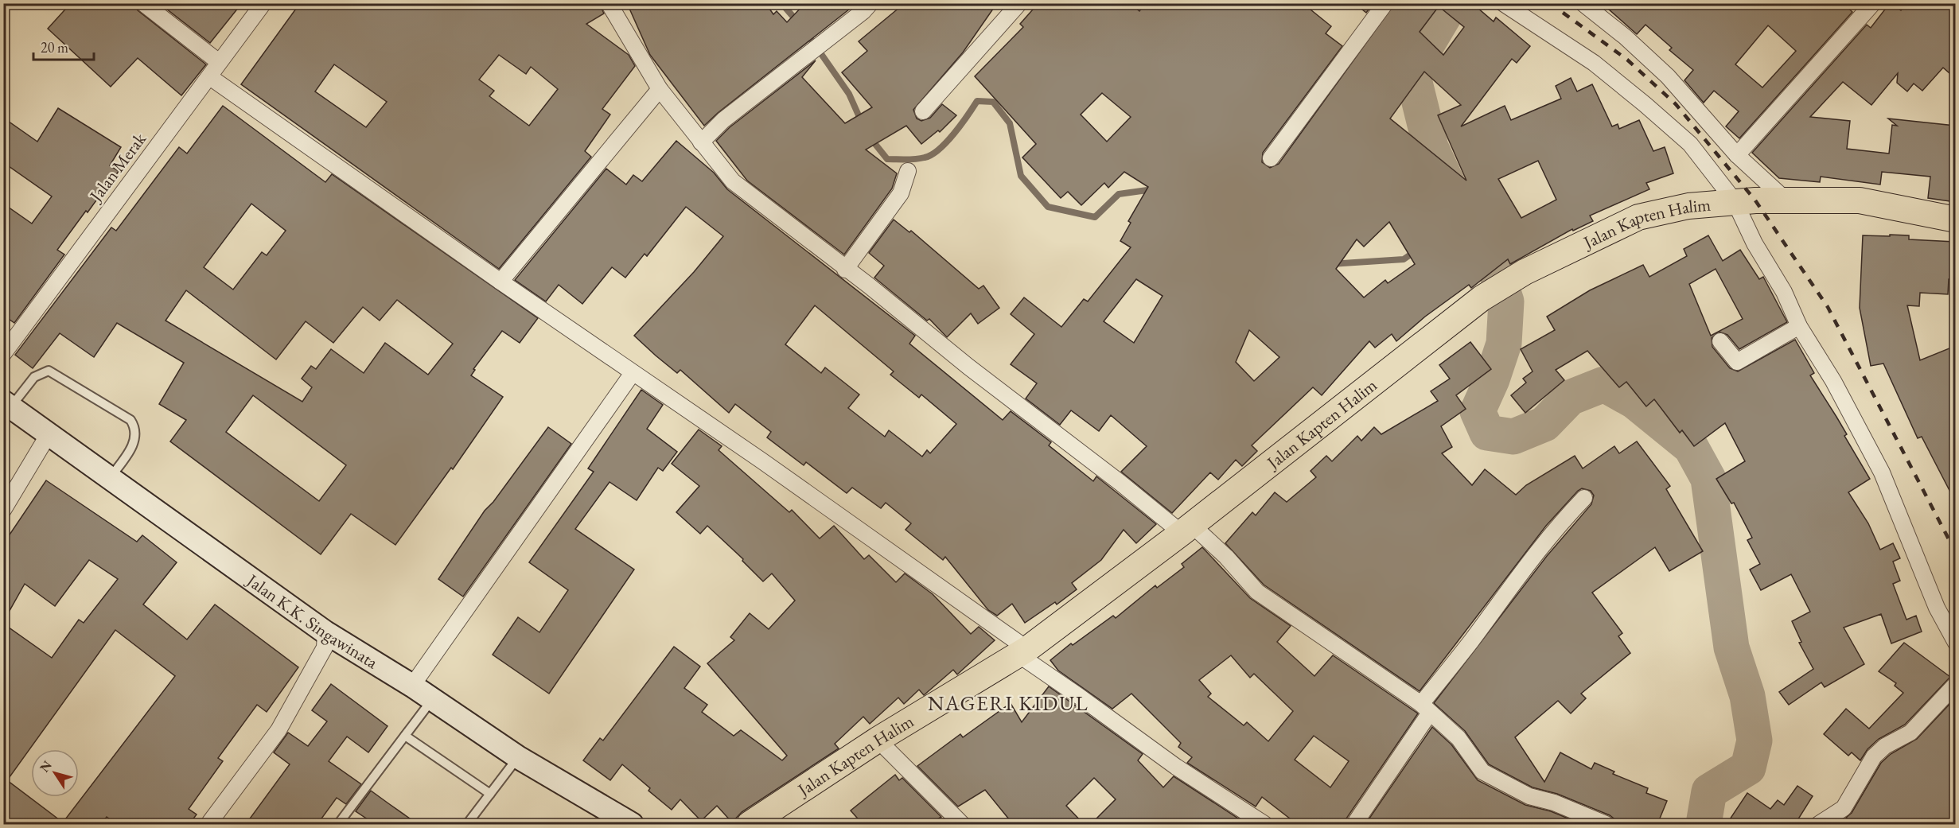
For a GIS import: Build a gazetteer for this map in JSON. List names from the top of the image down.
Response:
{
  "streets": {
    "main road": ["Jalan Kapten Halim"],
    "street": ["Jalan Merak", "Jalan K.K. Singawinata"]
  },
  "districts": ["NAGERI KIDUL"],
  "scale_bar": "20 m",
  "north": "top left"
}
